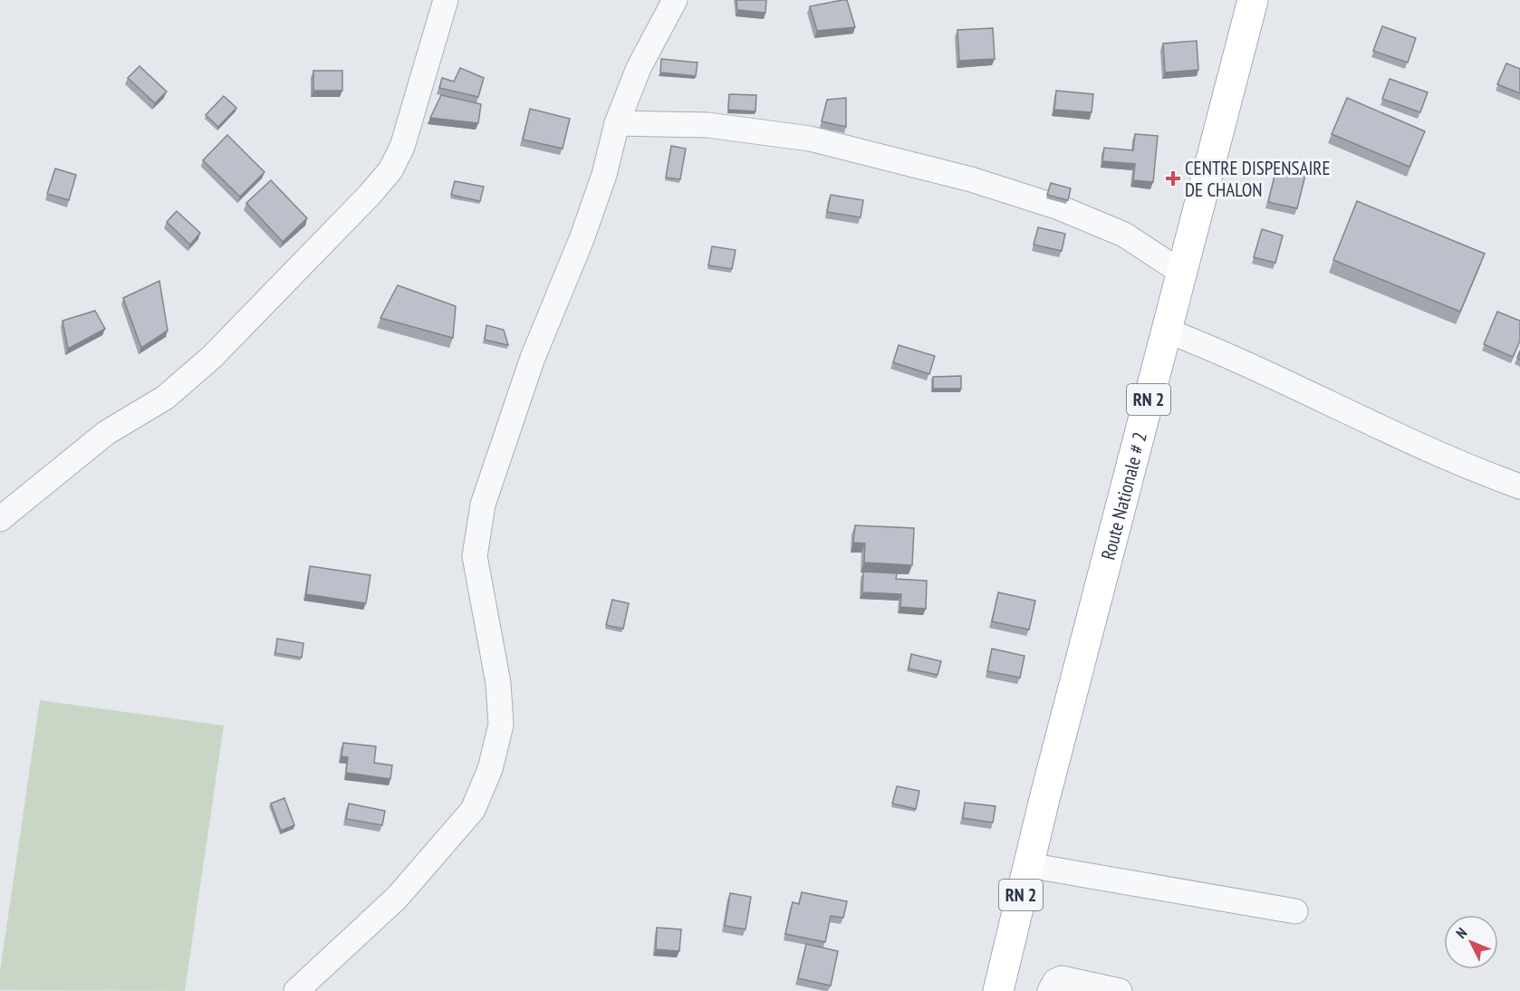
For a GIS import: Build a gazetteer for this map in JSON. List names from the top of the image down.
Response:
{
  "streets": {
    "main road": ["RN 2", "Route Nationale # 2"]
  },
  "places": {
    "health": ["CENTRE DISPENSAIRE DE CHALON"]
  },
  "north": "top left"
}
